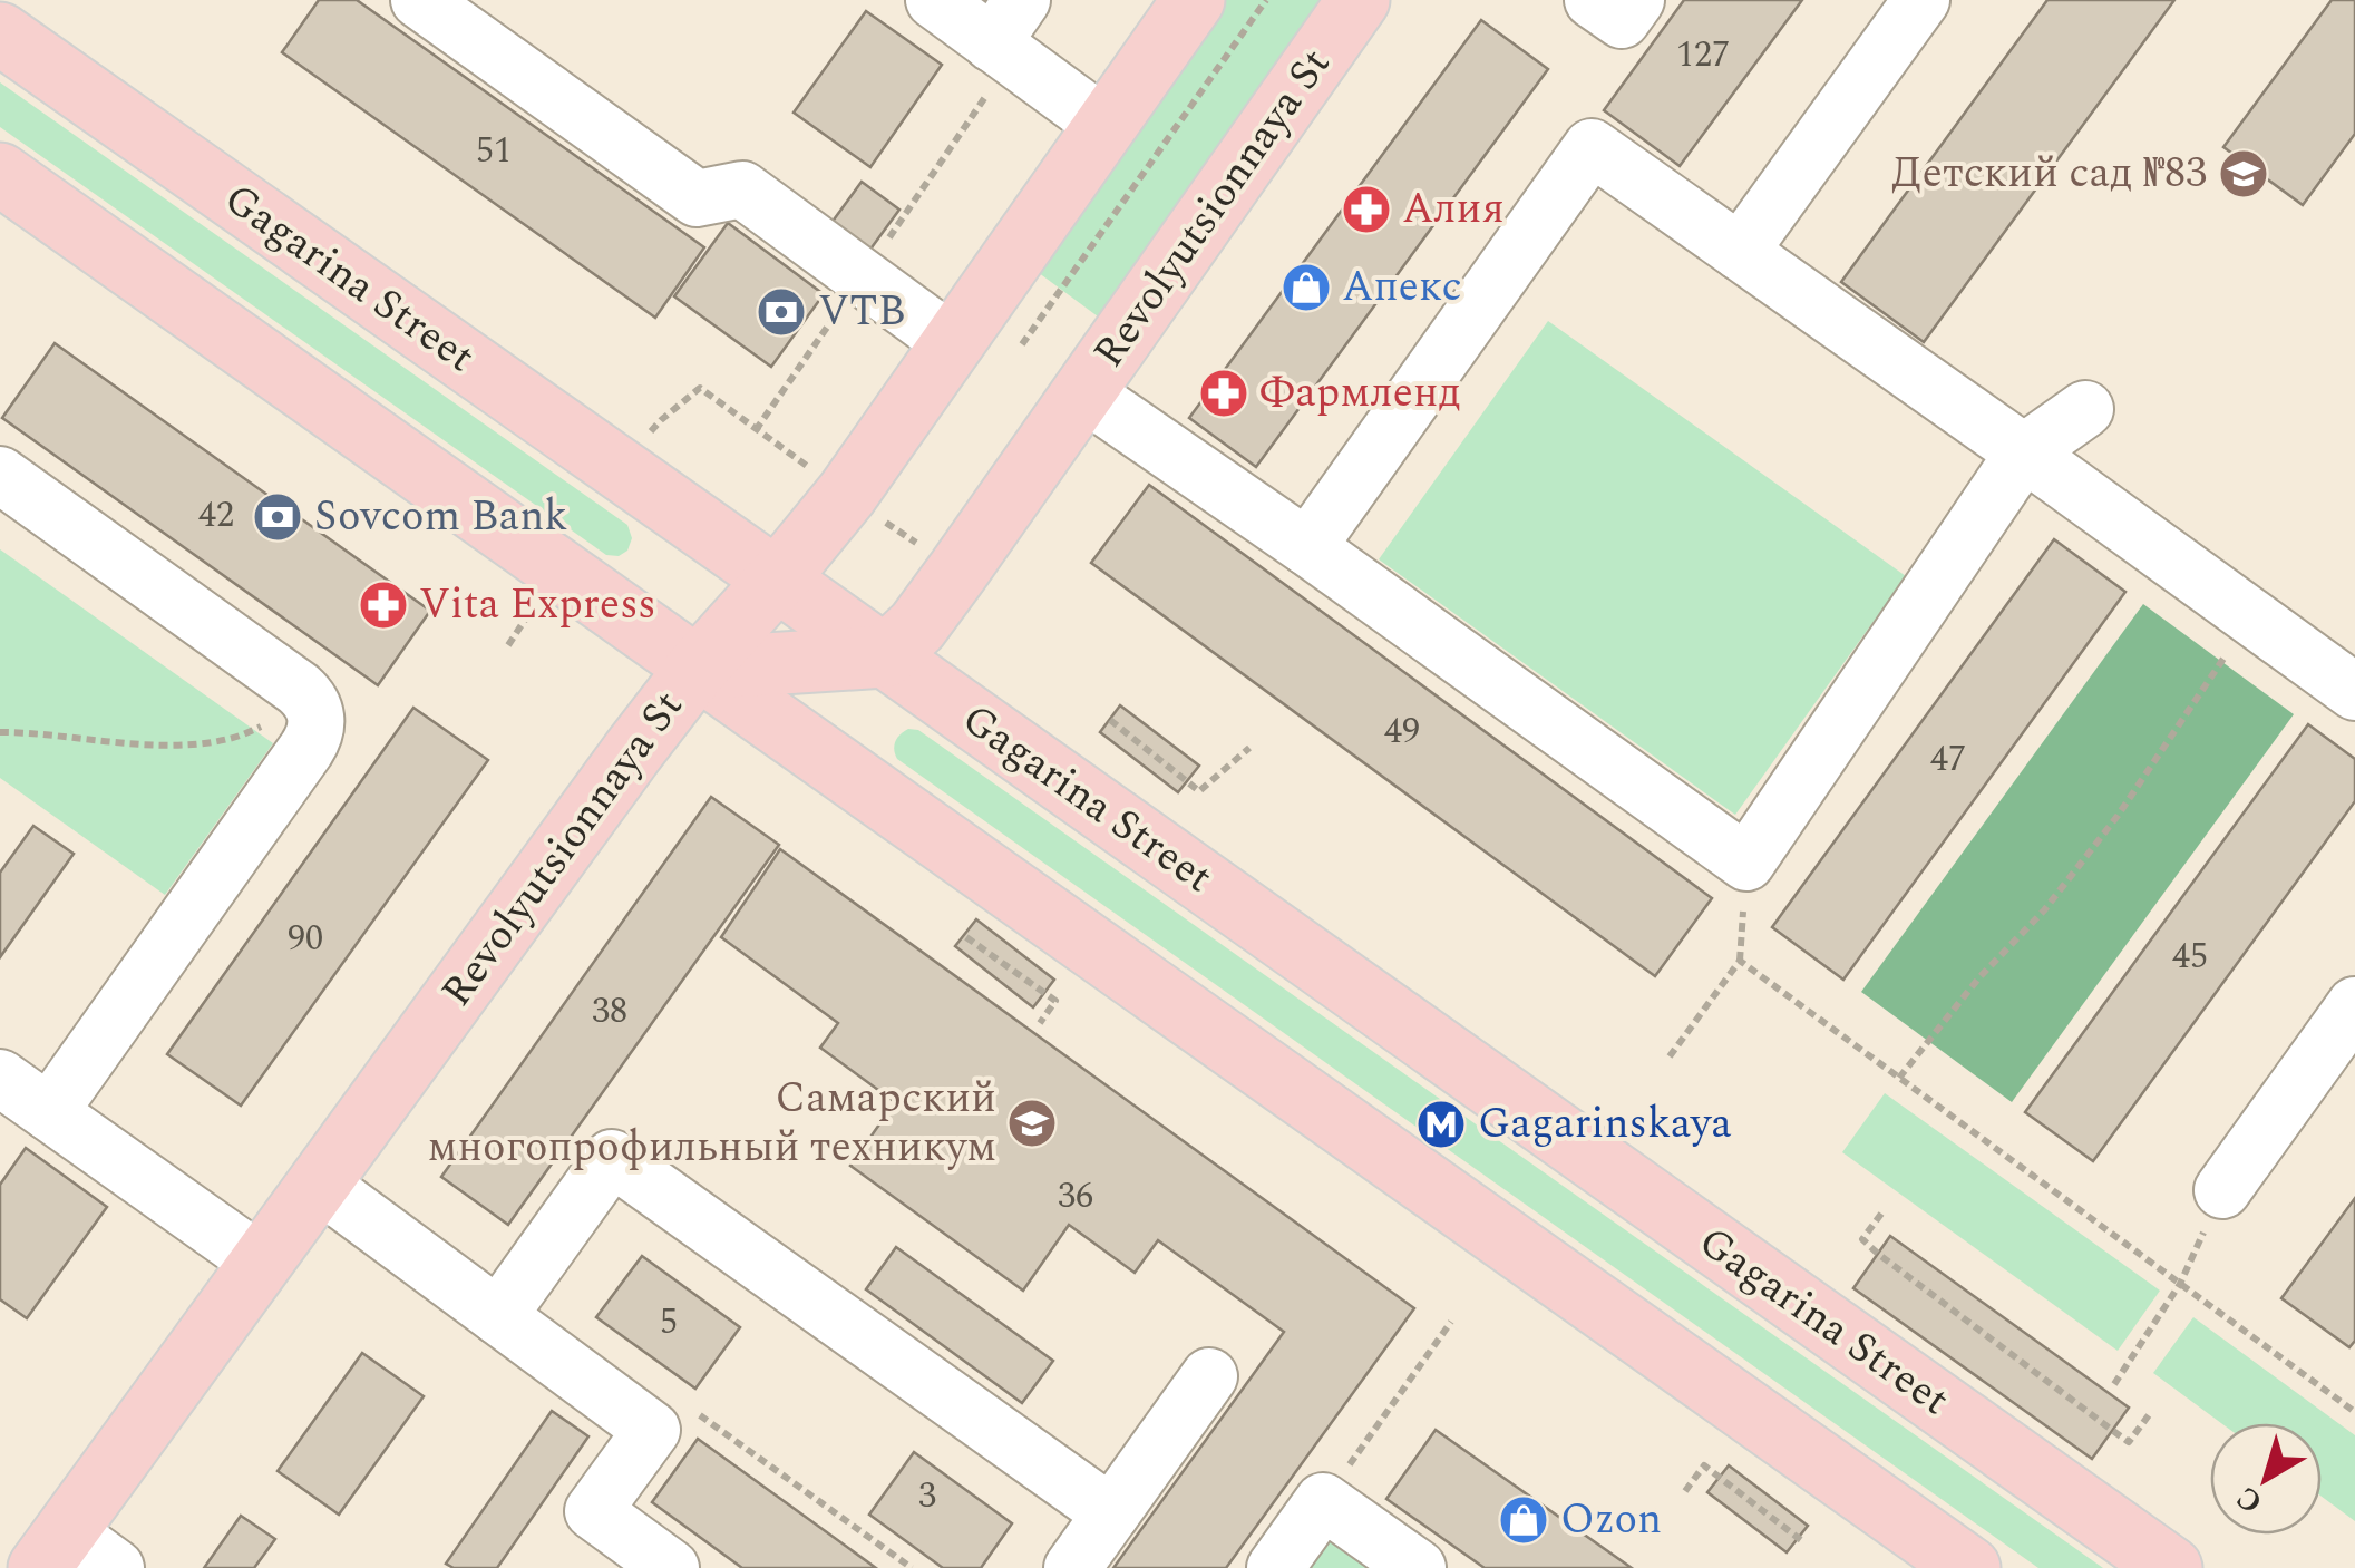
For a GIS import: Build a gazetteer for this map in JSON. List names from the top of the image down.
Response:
{
  "streets": {
    "main road": ["Revolyutsionnaya St", "Gagarina Street"]
  },
  "crossings": [
    ["Revolyutsionnaya St", "Gagarina Street"]
  ],
  "places": {
    "school or university": ["Детский сад №83", "Самарский многопрофильный техникум"],
    "pharmacy": ["Алия", "Фармленд", "Vita Express"],
    "shop": ["Апекс", "Ozon"],
    "bank": ["VTB", "Sovcom Bank"],
    "metro station": ["Gagarinskaya"]
  },
  "house_numbers": [
    "127",
    "51",
    "42",
    "49",
    "47",
    "90",
    "45",
    "38",
    "36",
    "5",
    "3"
  ],
  "north": "bottom left"
}
